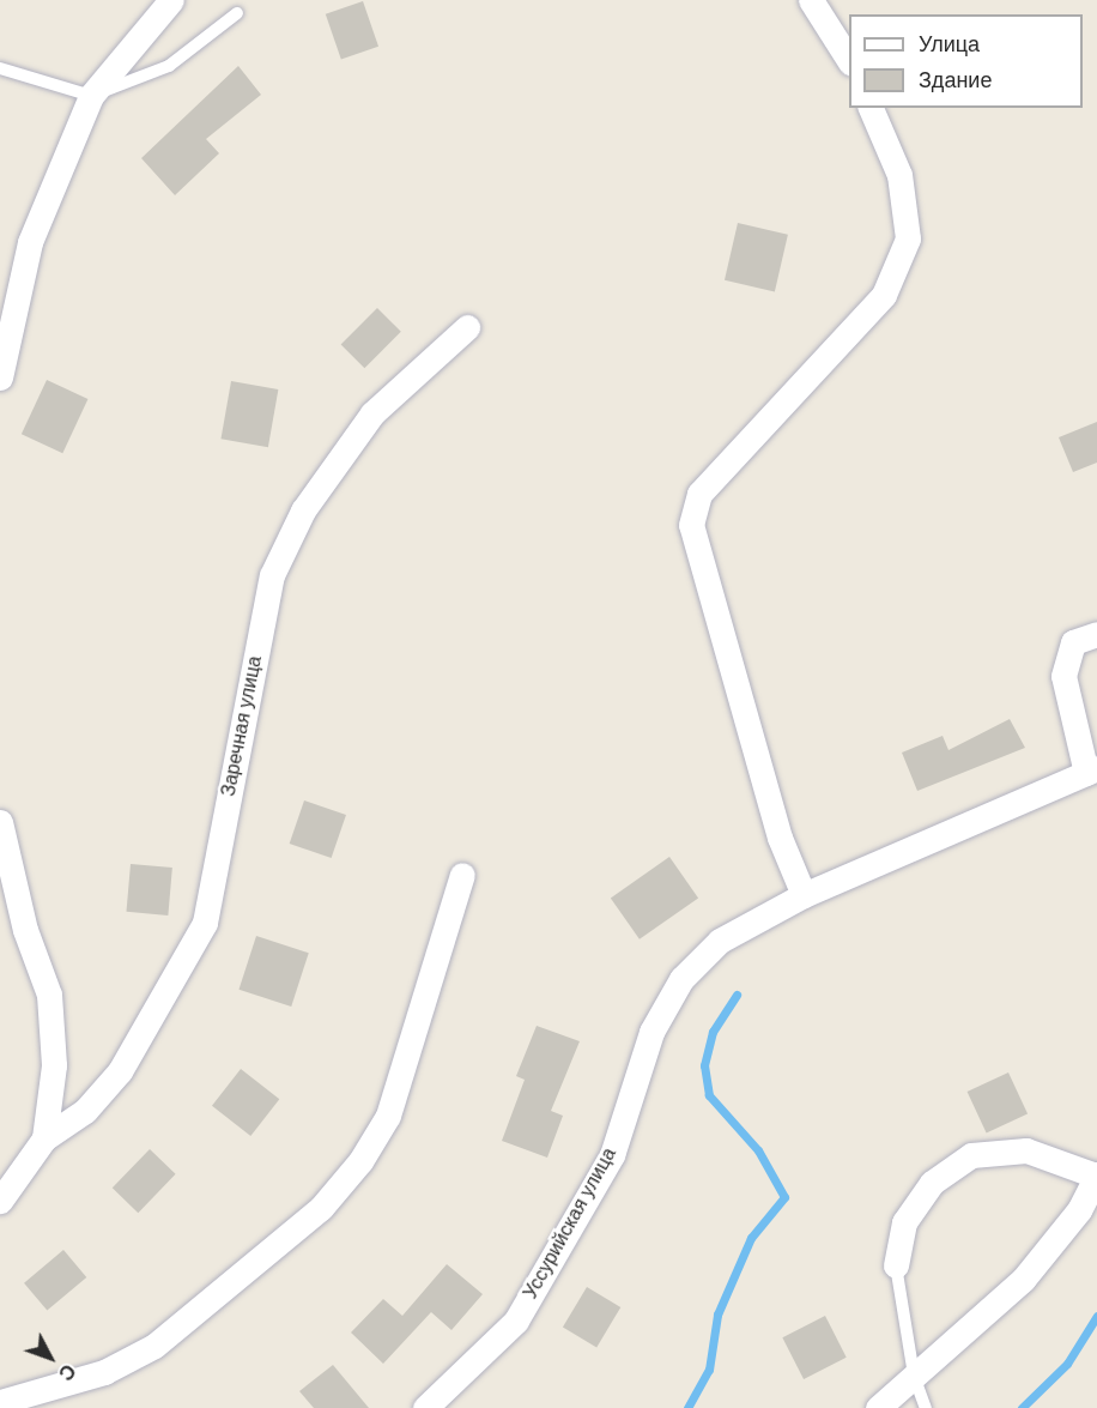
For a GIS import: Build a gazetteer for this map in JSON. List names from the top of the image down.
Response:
{
  "streets": {
    "street": ["Заречная улица", "Уссурийская улица"]
  },
  "legend": ["Улица", "Здание"],
  "north": "bottom right"
}
